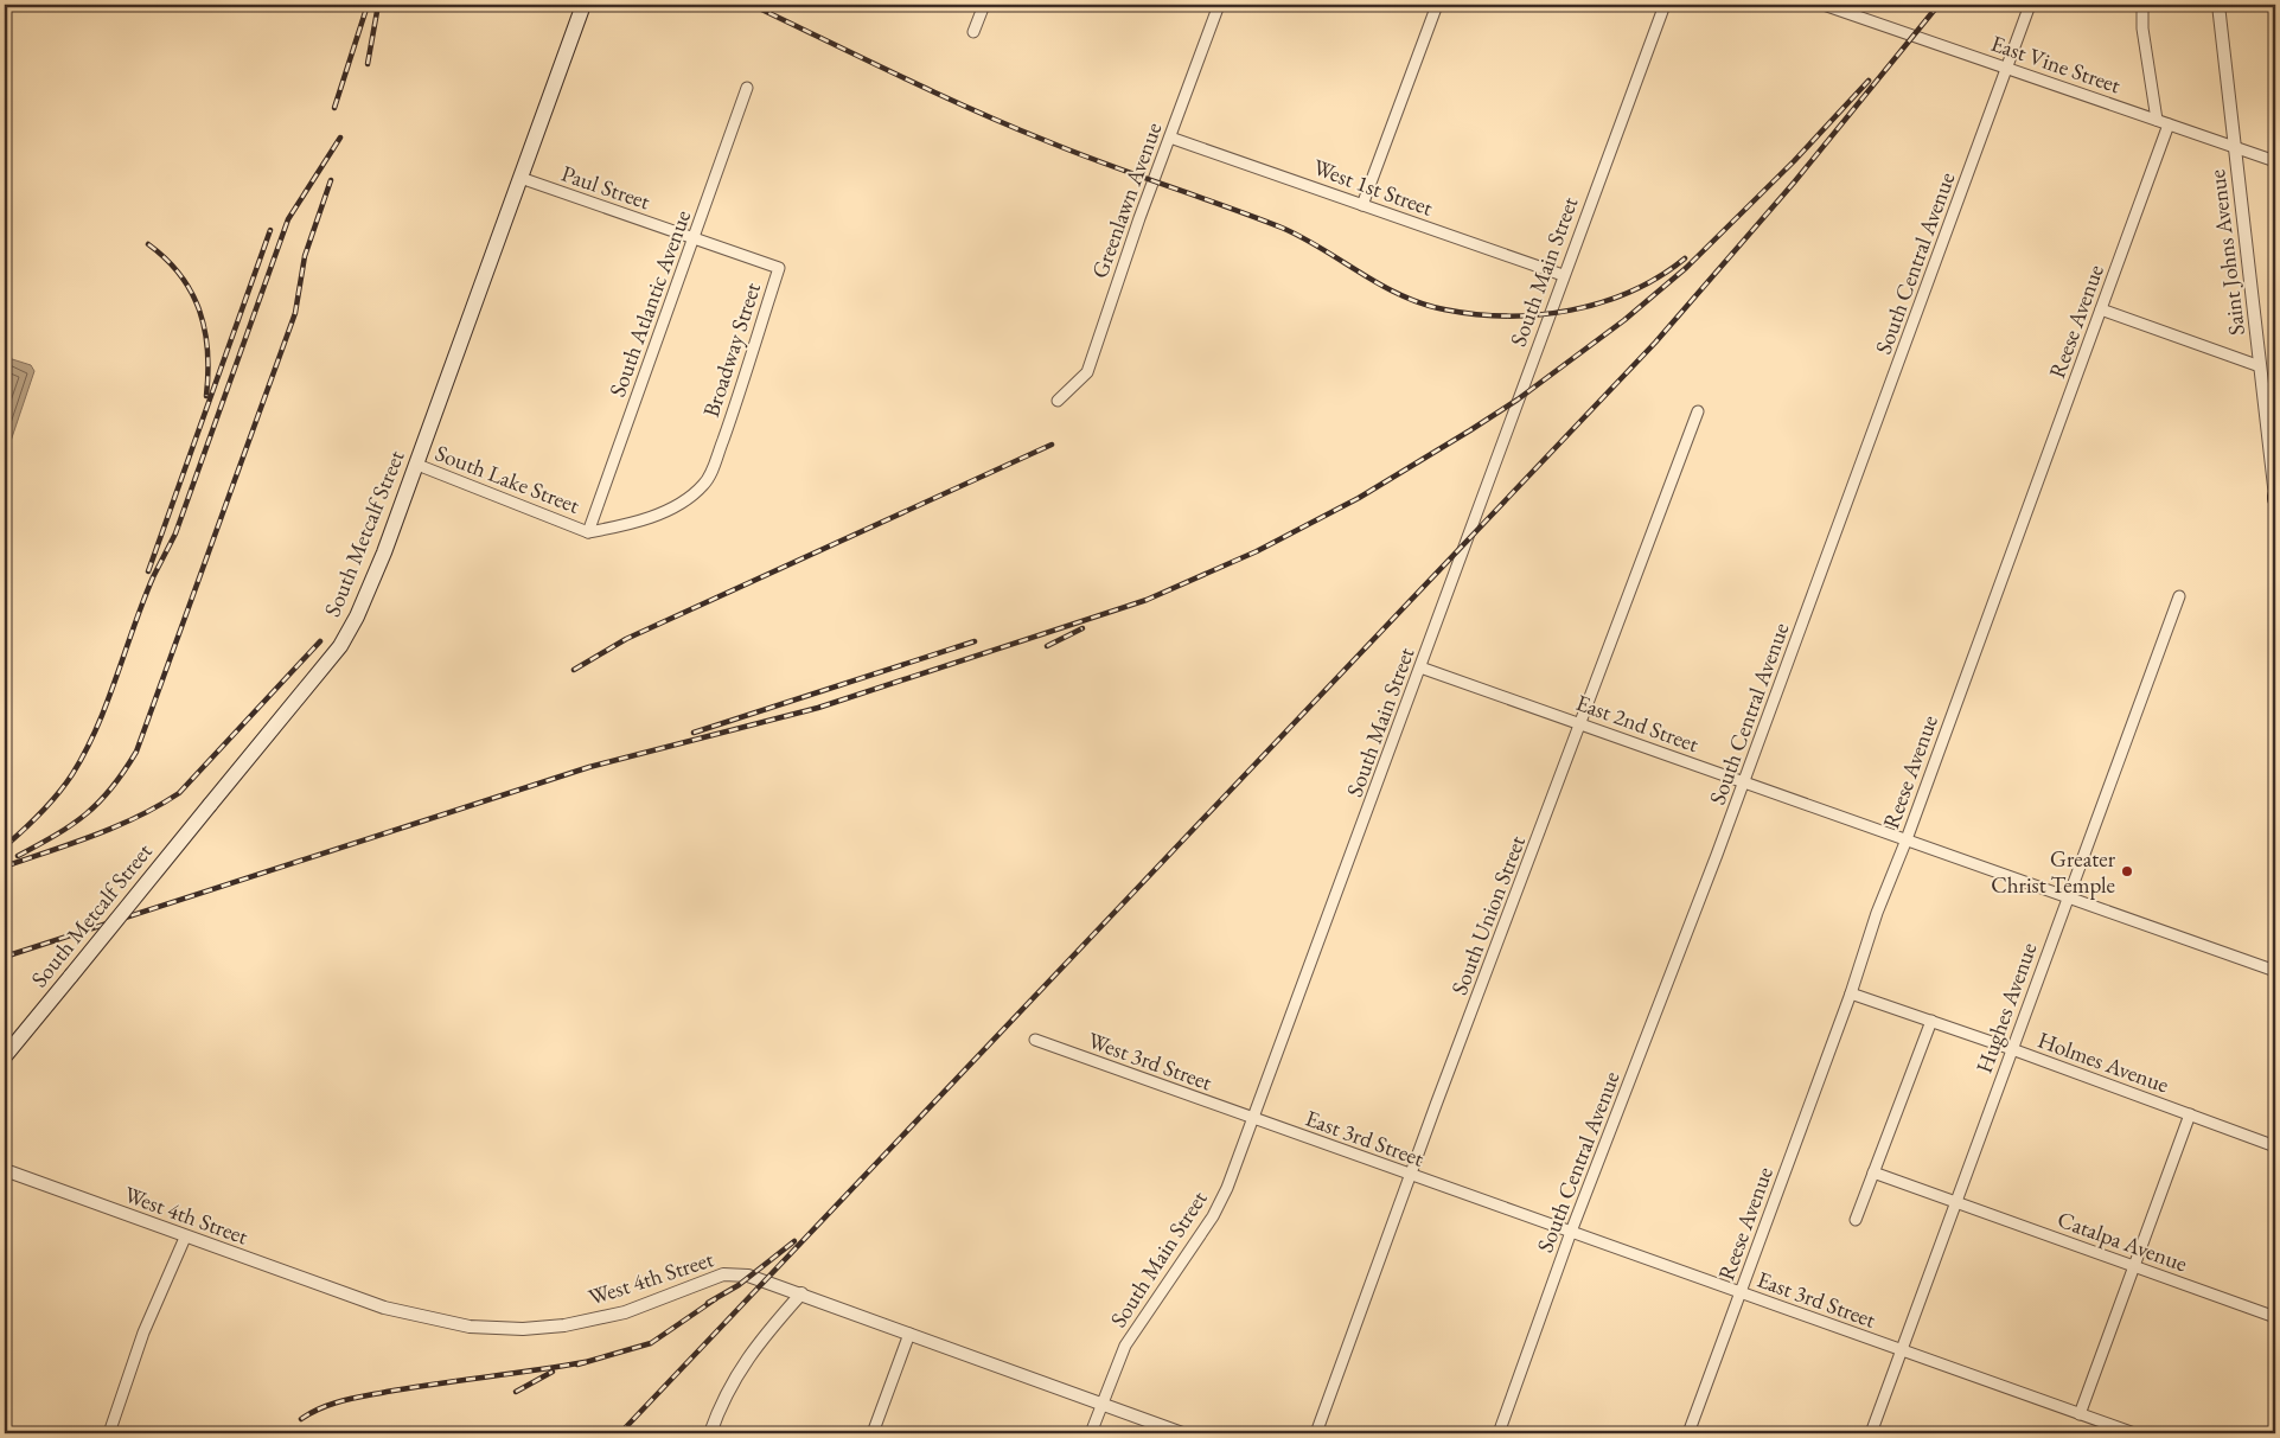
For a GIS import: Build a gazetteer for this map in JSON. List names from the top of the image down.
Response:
{
  "streets": {
    "main road": ["South Metcalf Street"],
    "street": [
      "East Vine Street",
      "Paul Street",
      "West 1st Street",
      "Greenlawn Avenue",
      "Saint Johns Avenue",
      "South Central Avenue",
      "South Main Street",
      "South Atlantic Avenue",
      "Reese Avenue",
      "Broadway Street",
      "South Lake Street",
      "East 2nd Street",
      "South Union Street",
      "Hughes Avenue",
      "West 3rd Street",
      "Holmes Avenue",
      "East 3rd Street",
      "West 4th Street",
      "Catalpa Avenue"
    ]
  },
  "crossings": [
    ["East Vine Street", "Saint Johns Avenue"],
    ["East Vine Street", "South Central Avenue"],
    ["East Vine Street", "Reese Avenue"],
    ["Paul Street", "South Atlantic Avenue"],
    ["Paul Street", "Broadway Street"],
    ["Paul Street", "South Metcalf Street"],
    ["West 1st Street", "Greenlawn Avenue"],
    ["West 1st Street", "South Main Street"],
    ["South Central Avenue", "East 2nd Street"],
    ["South Central Avenue", "East 3rd Street"],
    ["South Main Street", "East 2nd Street"],
    ["South Main Street", "West 3rd Street"],
    ["South Main Street", "East 3rd Street"],
    ["South Main Street", "West 4th Street"],
    ["South Atlantic Avenue", "South Lake Street"],
    ["Reese Avenue", "East 2nd Street"],
    ["Reese Avenue", "Holmes Avenue"],
    ["Reese Avenue", "East 3rd Street"],
    ["Broadway Street", "South Lake Street"],
    ["South Lake Street", "South Metcalf Street"],
    ["East 2nd Street", "South Union Street"],
    ["East 2nd Street", "Hughes Avenue"],
    ["South Union Street", "East 3rd Street"],
    ["Hughes Avenue", "Holmes Avenue"],
    ["Hughes Avenue", "East 3rd Street"],
    ["Hughes Avenue", "Catalpa Avenue"],
    ["West 3rd Street", "East 3rd Street"]
  ],
  "places": ["Greater Christ Temple"]
}
